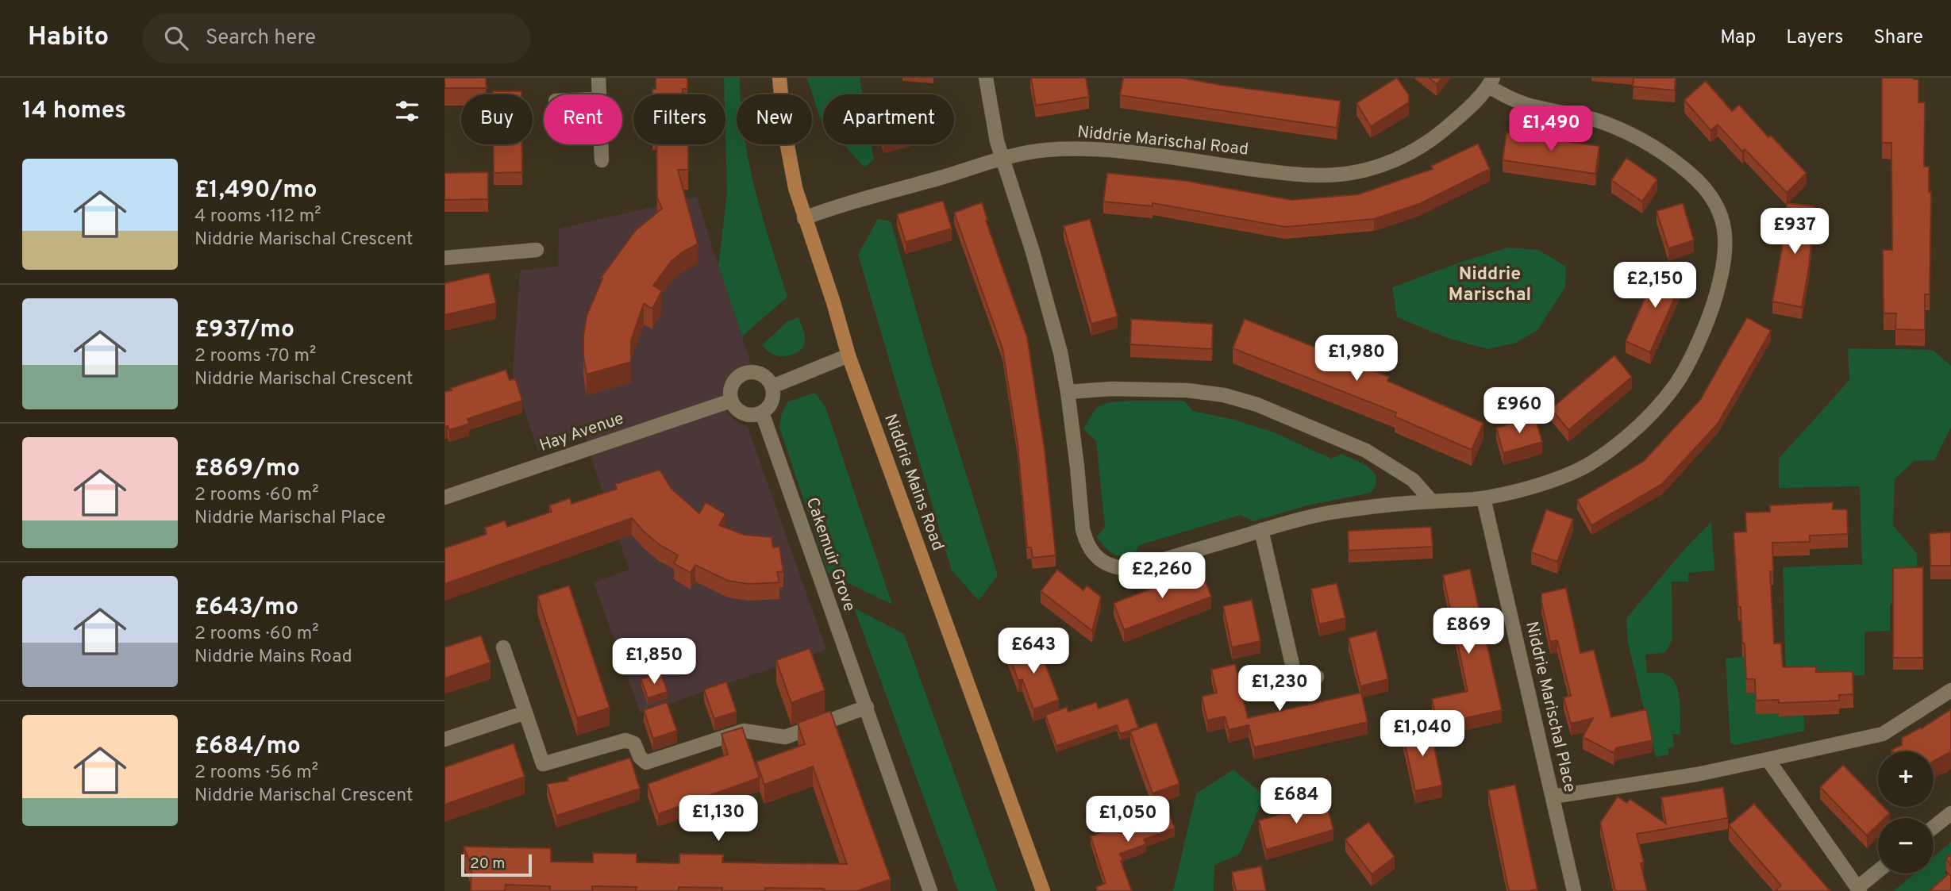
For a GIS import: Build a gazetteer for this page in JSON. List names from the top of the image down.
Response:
{
  "streets": {
    "main road": ["Niddrie Mains Road"],
    "street": [
      "Niddrie Marischal Road",
      "Hay Avenue",
      "Cakemuir Grove",
      "Niddrie Marischal Place"
    ]
  },
  "crossings": [
    ["Niddrie Marischal Road", "Niddrie Mains Road"],
    ["Hay Avenue", "Cakemuir Grove"]
  ],
  "districts": ["Niddrie Marischal"],
  "scale_bar": "20 m",
  "page": {
    "header": "Habito",
    "search": "Search here",
    "nav": ["Map", "Layers", "Share"],
    "heading": "14 homes",
    "chip": [
      "Buy",
      "Rent",
      "Filters",
      "New",
      "Apartment"
    ],
    "price": [
      "£1,490",
      "£937",
      "£2,150",
      "£1,980",
      "£960",
      "£2,260",
      "£869",
      "£643",
      "£1,850",
      "£1,230",
      "£1,040",
      "£684",
      "£1,130",
      "£1,050"
    ],
    "list": [
      {
        "name": "£1,490/mo",
        "note": "4 rooms · 112 m² · Niddrie Marischal Crescent"
      },
      {
        "name": "£937/mo",
        "note": "2 rooms · 70 m² · Niddrie Marischal Crescent"
      },
      {
        "name": "£869/mo",
        "note": "2 rooms · 60 m² · Niddrie Marischal Place"
      },
      {
        "name": "£643/mo",
        "note": "2 rooms · 60 m² · Niddrie Mains Road"
      },
      {
        "name": "£684/mo",
        "note": "2 rooms · 56 m² · Niddrie Marischal Crescent"
      }
    ],
    "map_buttons": ["+", "−"],
    "scale": "20 m"
  }
}
